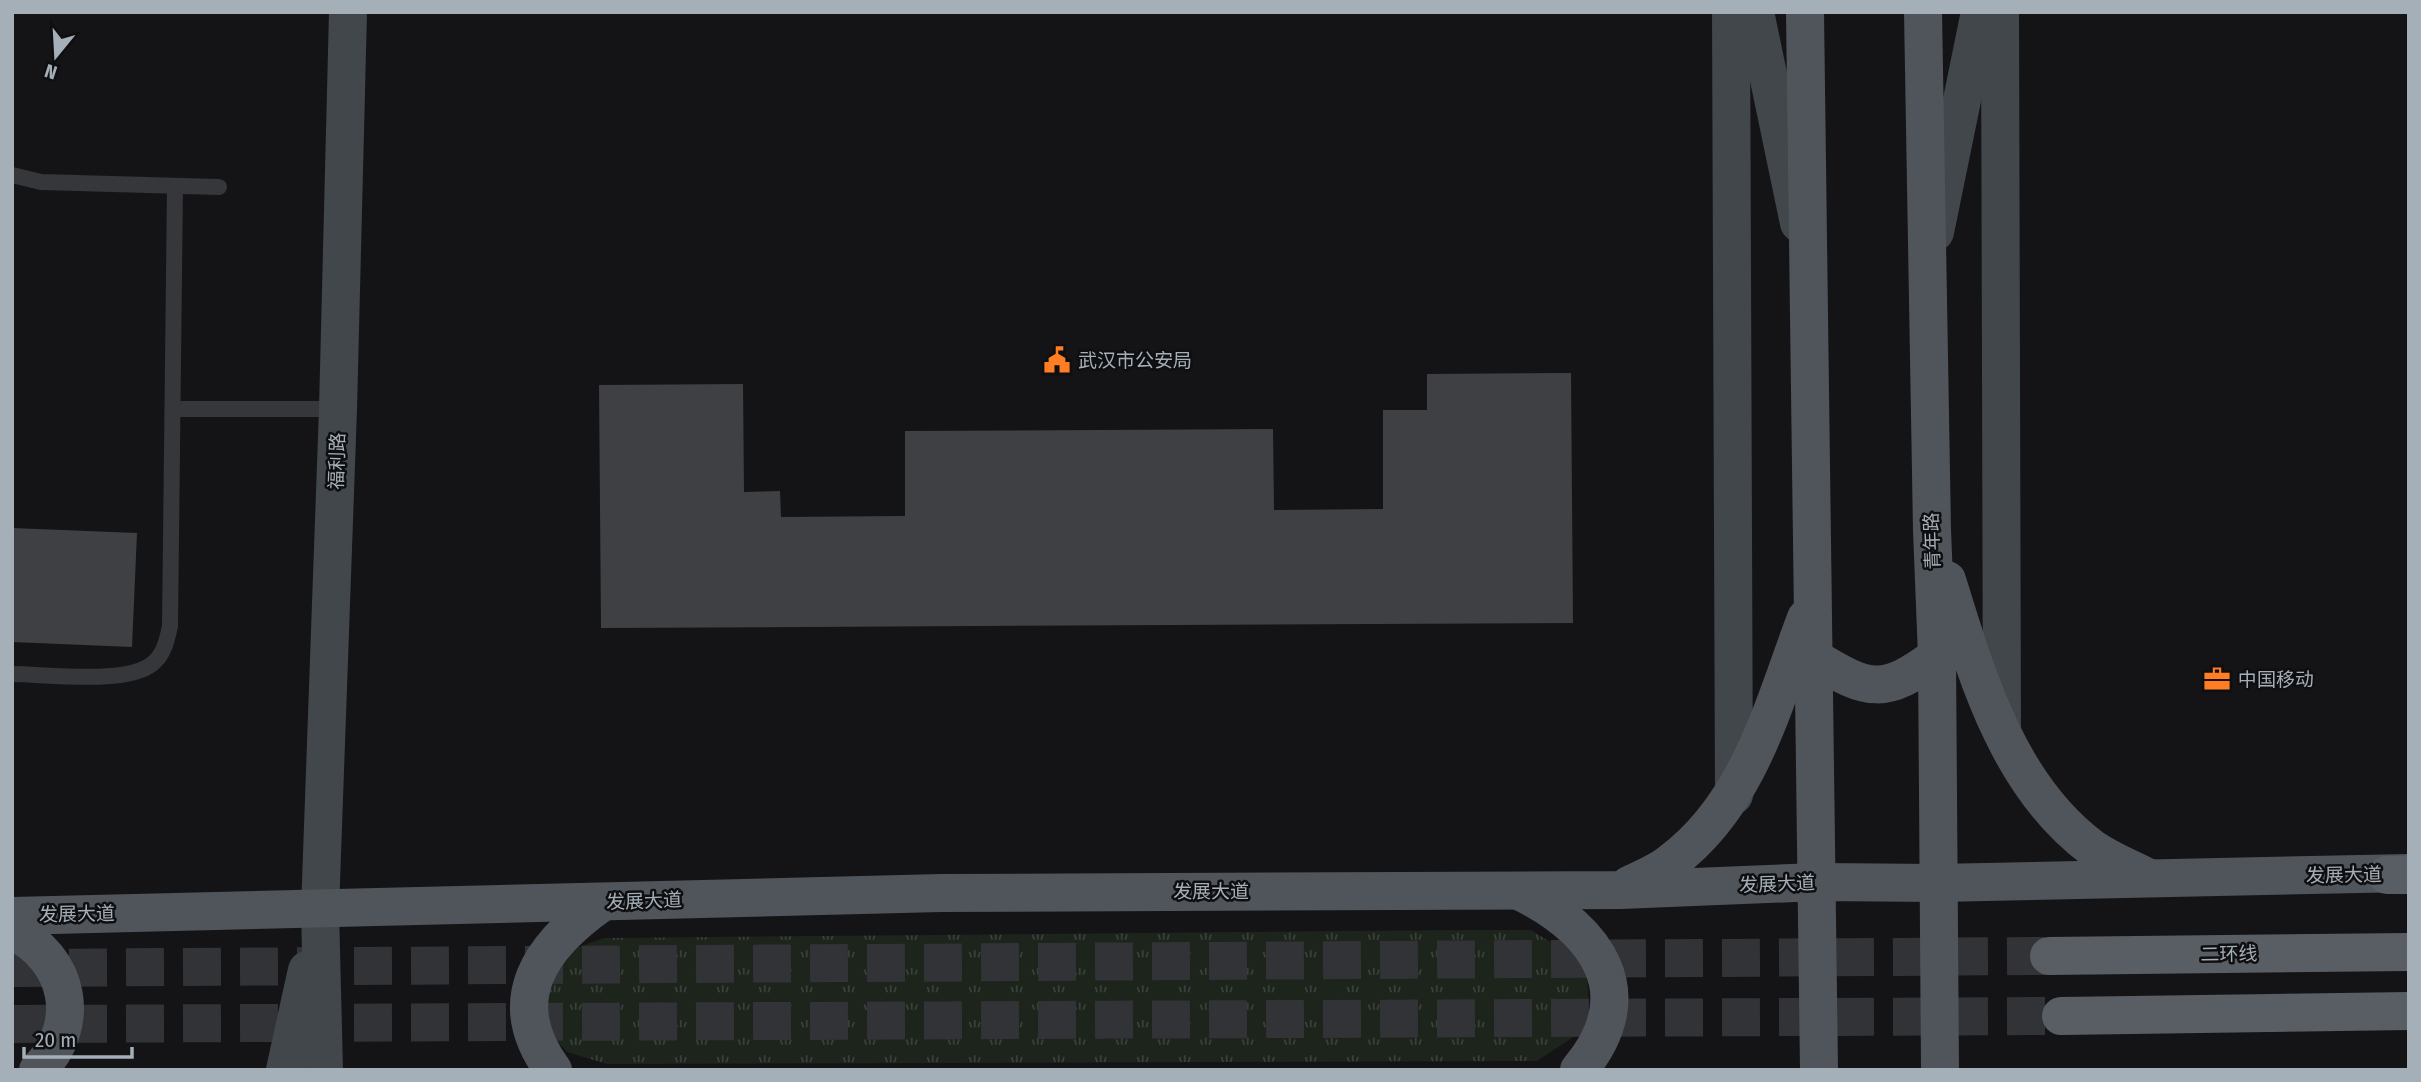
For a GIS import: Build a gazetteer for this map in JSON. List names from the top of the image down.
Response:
{
  "streets": {
    "highway": ["二环线"],
    "main road": ["福利路", "青年路", "发展大道"]
  },
  "crossings": [
    ["福利路", "发展大道"],
    ["青年路", "发展大道"]
  ],
  "places": {
    "public building": ["武汉市公安局"],
    "office": ["中国移动"]
  },
  "scale_bar": "20 m",
  "north": "bottom"
}
